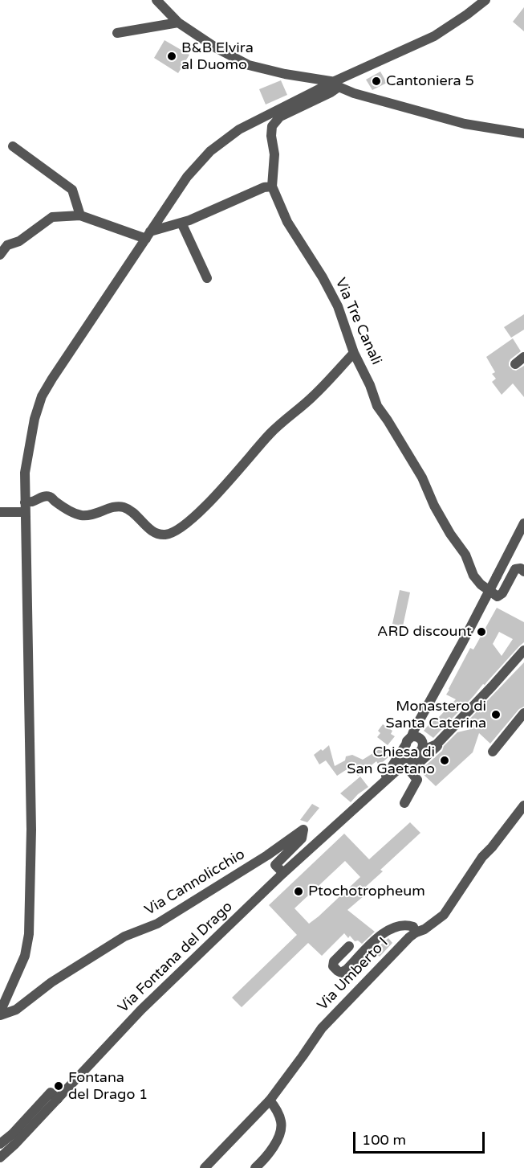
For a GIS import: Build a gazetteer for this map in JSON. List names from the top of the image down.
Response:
{
  "streets": {
    "street": [
      "Via Tre Canali",
      "Via Cannolicchio",
      "Via Fontana del Drago",
      "Via Umberto I"
    ]
  },
  "crossings": [
    ["Via Tre Canali", "Via Fontana del Drago"],
    ["Via Cannolicchio", "Via Fontana del Drago"]
  ],
  "places": [
    "B&B Elvira al Duomo",
    "Cantoniera 5",
    "ARD discount",
    "Monastero di Santa Caterina",
    "Chiesa di San Gaetano",
    "Ptochotropheum",
    "Fontana del Drago 1"
  ],
  "scale_bar": "100 m"
}
